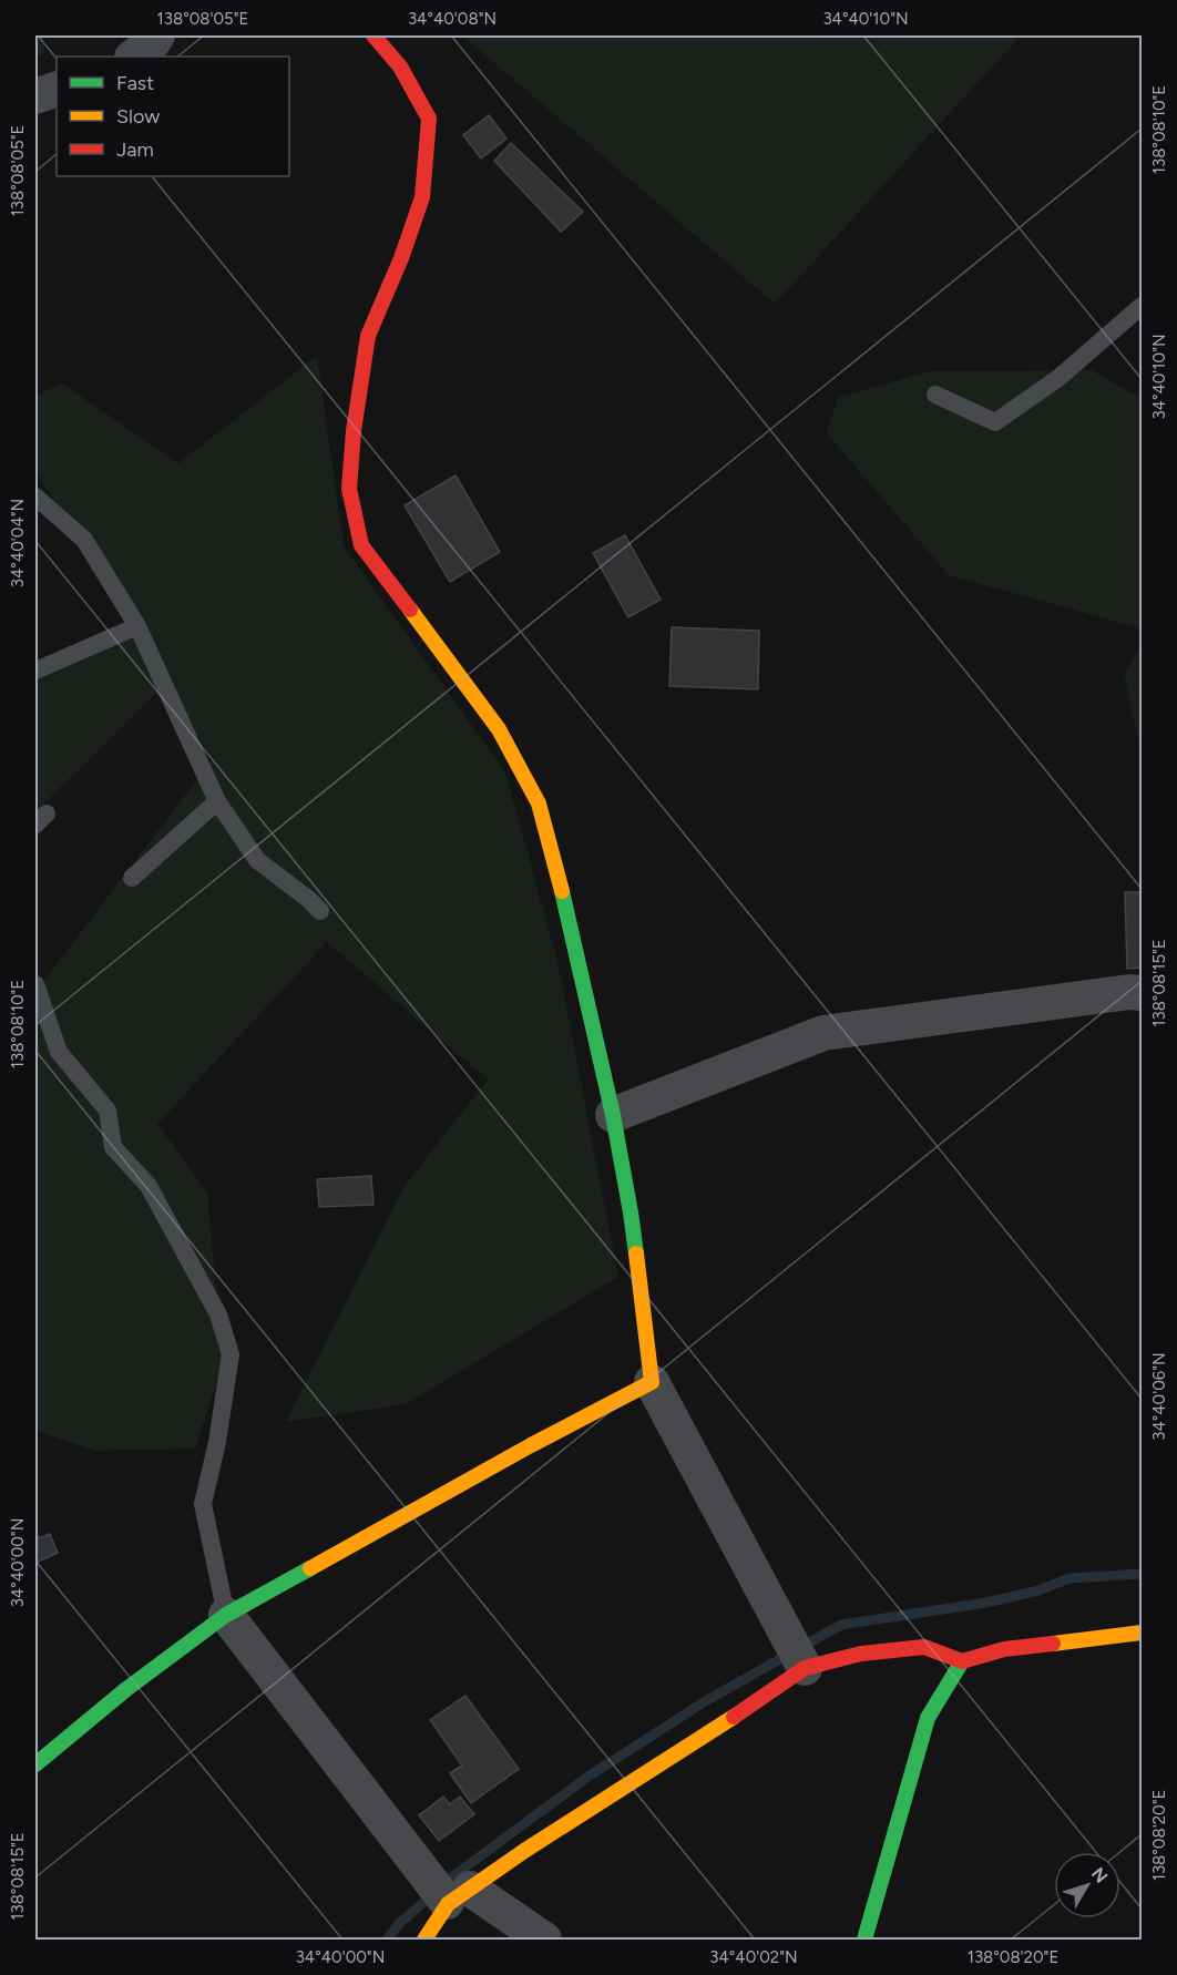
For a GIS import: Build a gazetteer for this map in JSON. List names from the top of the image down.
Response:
{
  "legend": ["Fast", "Slow", "Jam"],
  "north": "top right",
  "coordinates": [
    "138°08'05\"E",
    "34°40'08\"N",
    "34°40'10\"N",
    "138°08'10\"E",
    "34°40'04\"N",
    "138°08'15\"E",
    "34°40'06\"N",
    "34°40'00\"N",
    "138°08'20\"E",
    "34°40'02\"N"
  ]
}
